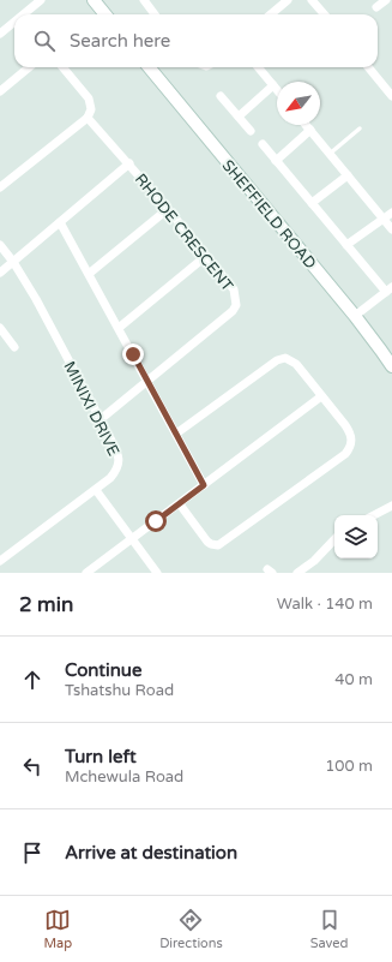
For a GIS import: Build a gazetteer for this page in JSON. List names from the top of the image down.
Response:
{
  "streets": {
    "street": ["SHEFFIELD ROAD", "RHODE CRESCENT", "MINIXI DRIVE"]
  },
  "crossings": [
    ["RHODE CRESCENT", "MINIXI DRIVE"]
  ],
  "north": "bottom left",
  "page": {
    "search": "Search here",
    "heading": ["2 min", "Walk · 140 m"],
    "list": [
      ["Continue", "Tshatshu Road", "40 m"],
      ["Turn left", "Mchewula Road", "100 m"],
      "Arrive at destination"
    ],
    "nav": ["Map", "Directions", "Saved"]
  }
}
